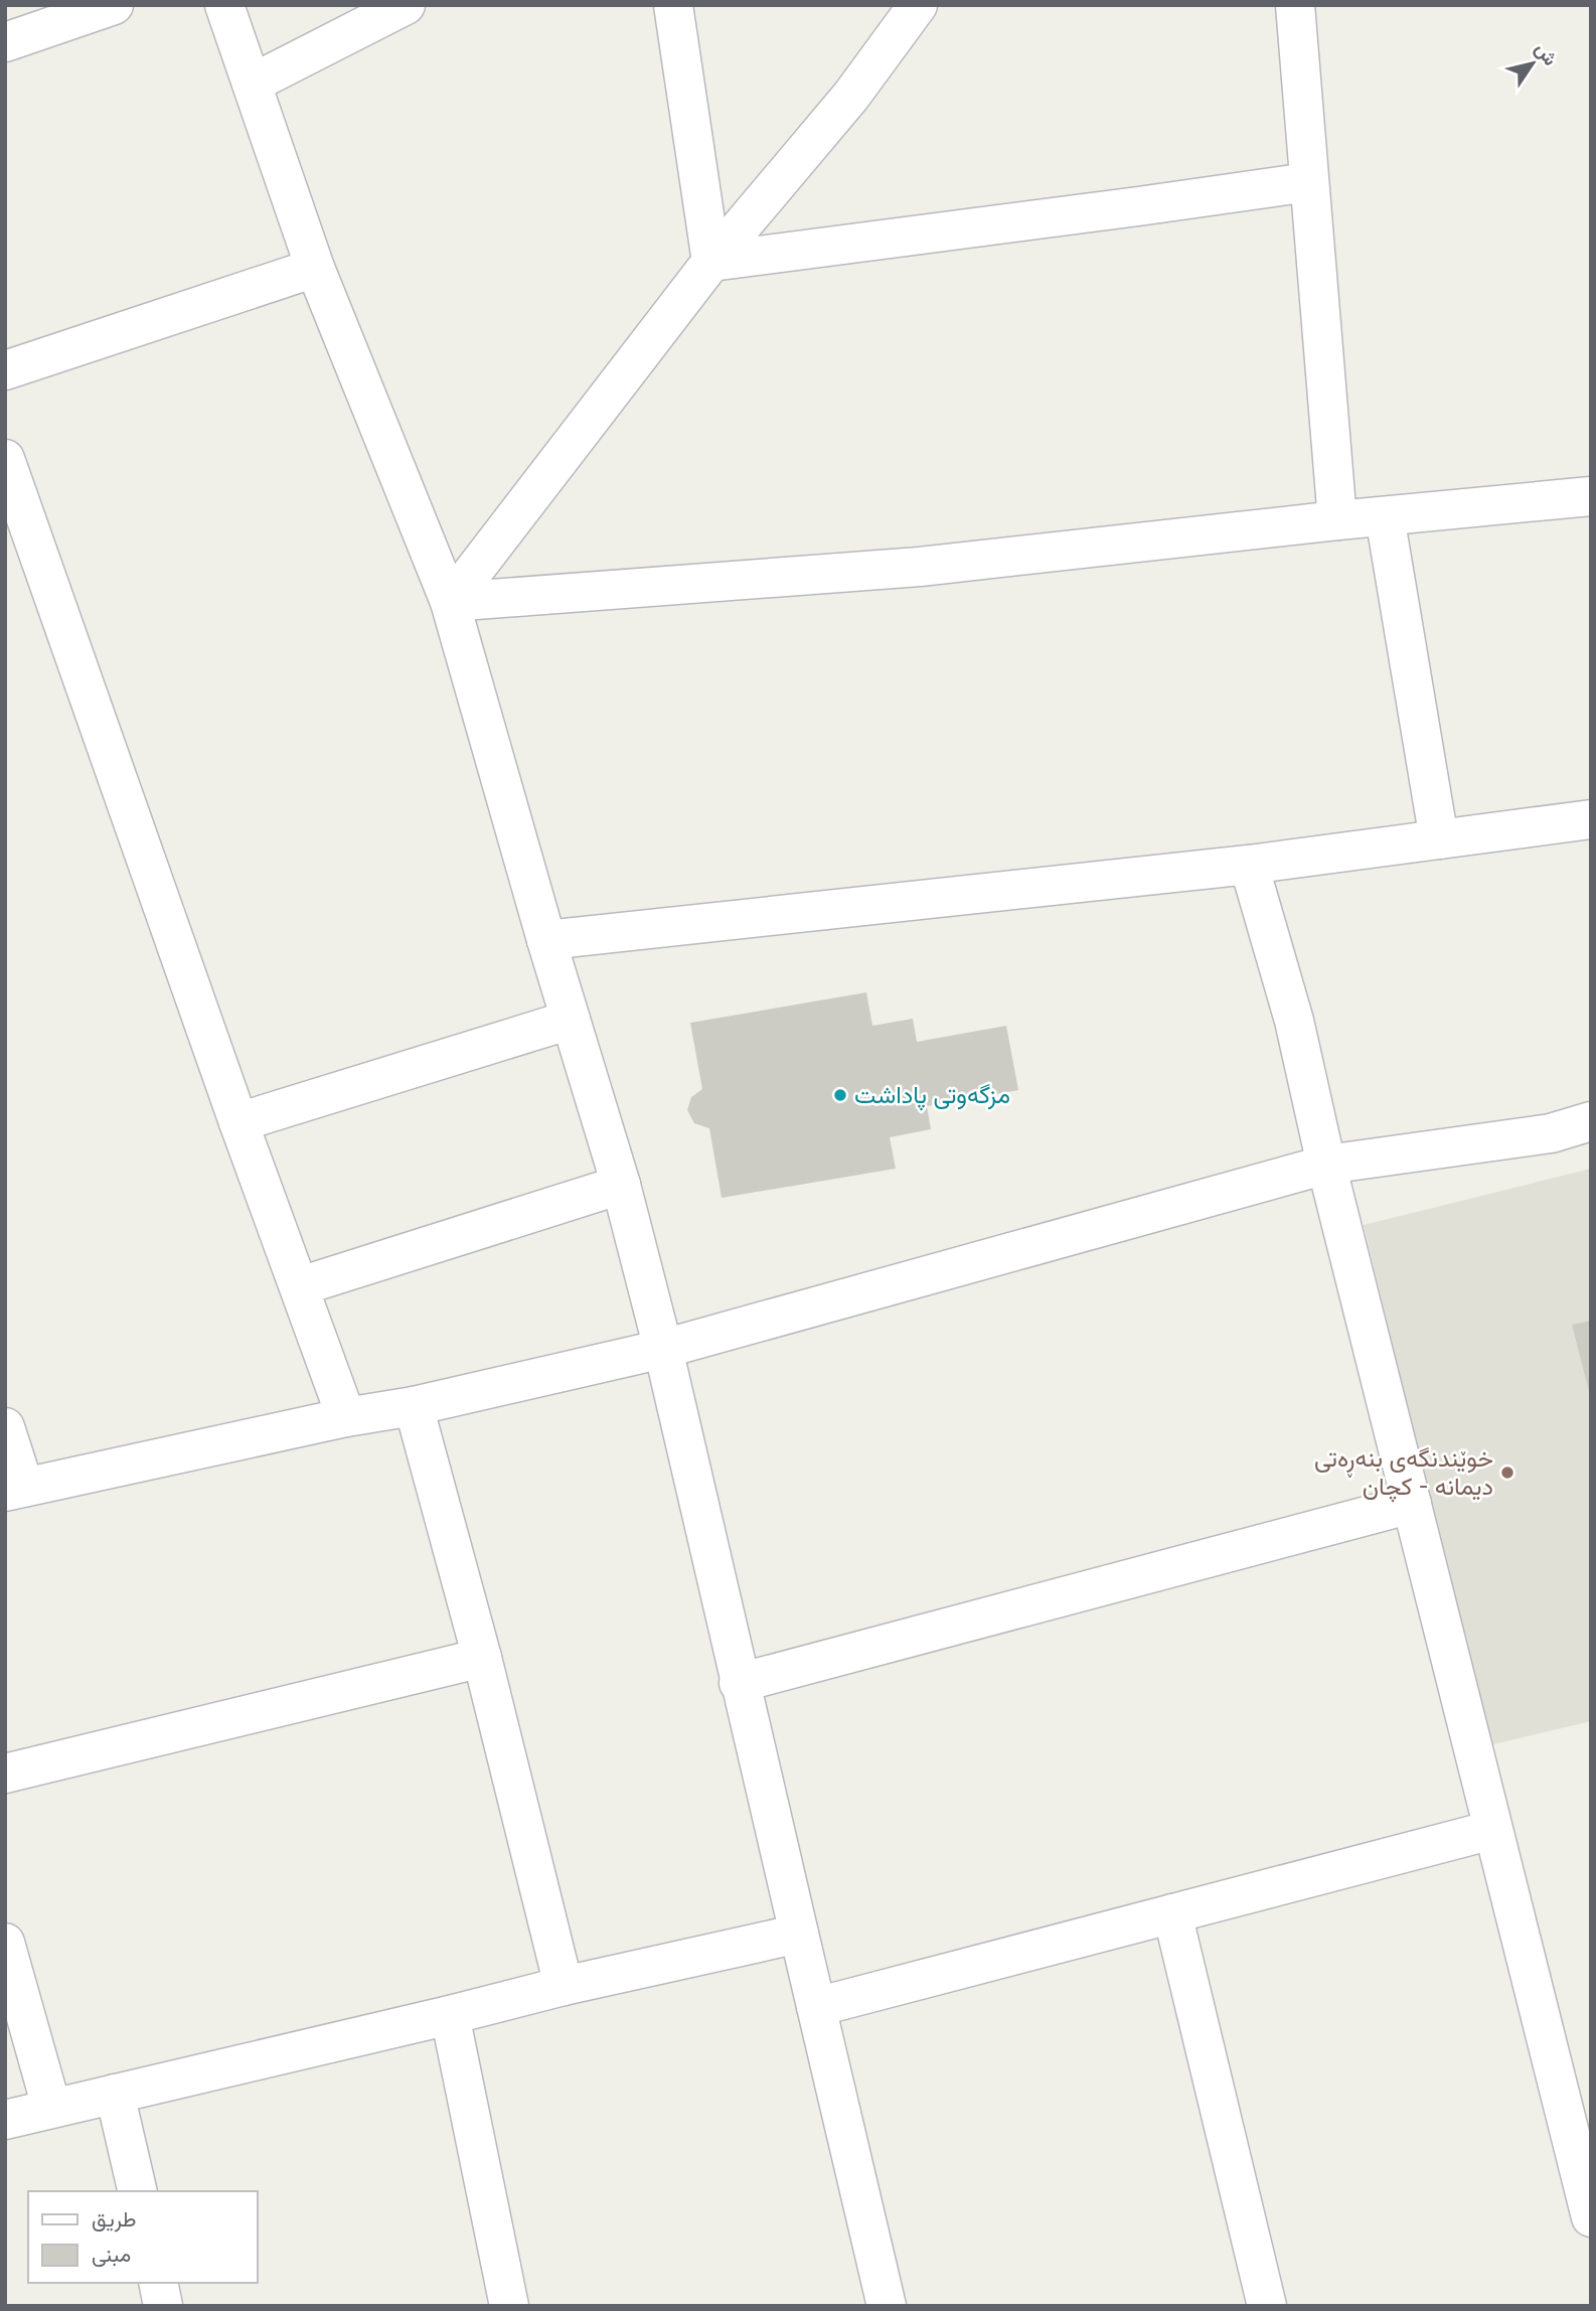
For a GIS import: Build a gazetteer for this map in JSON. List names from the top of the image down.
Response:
{
  "places": ["مزگەوتی پاداشت", "خوێندنگەی بنەڕەتی دیمانە - کچان"],
  "legend": ["طريق", "مبنى"],
  "north": "top right"
}
